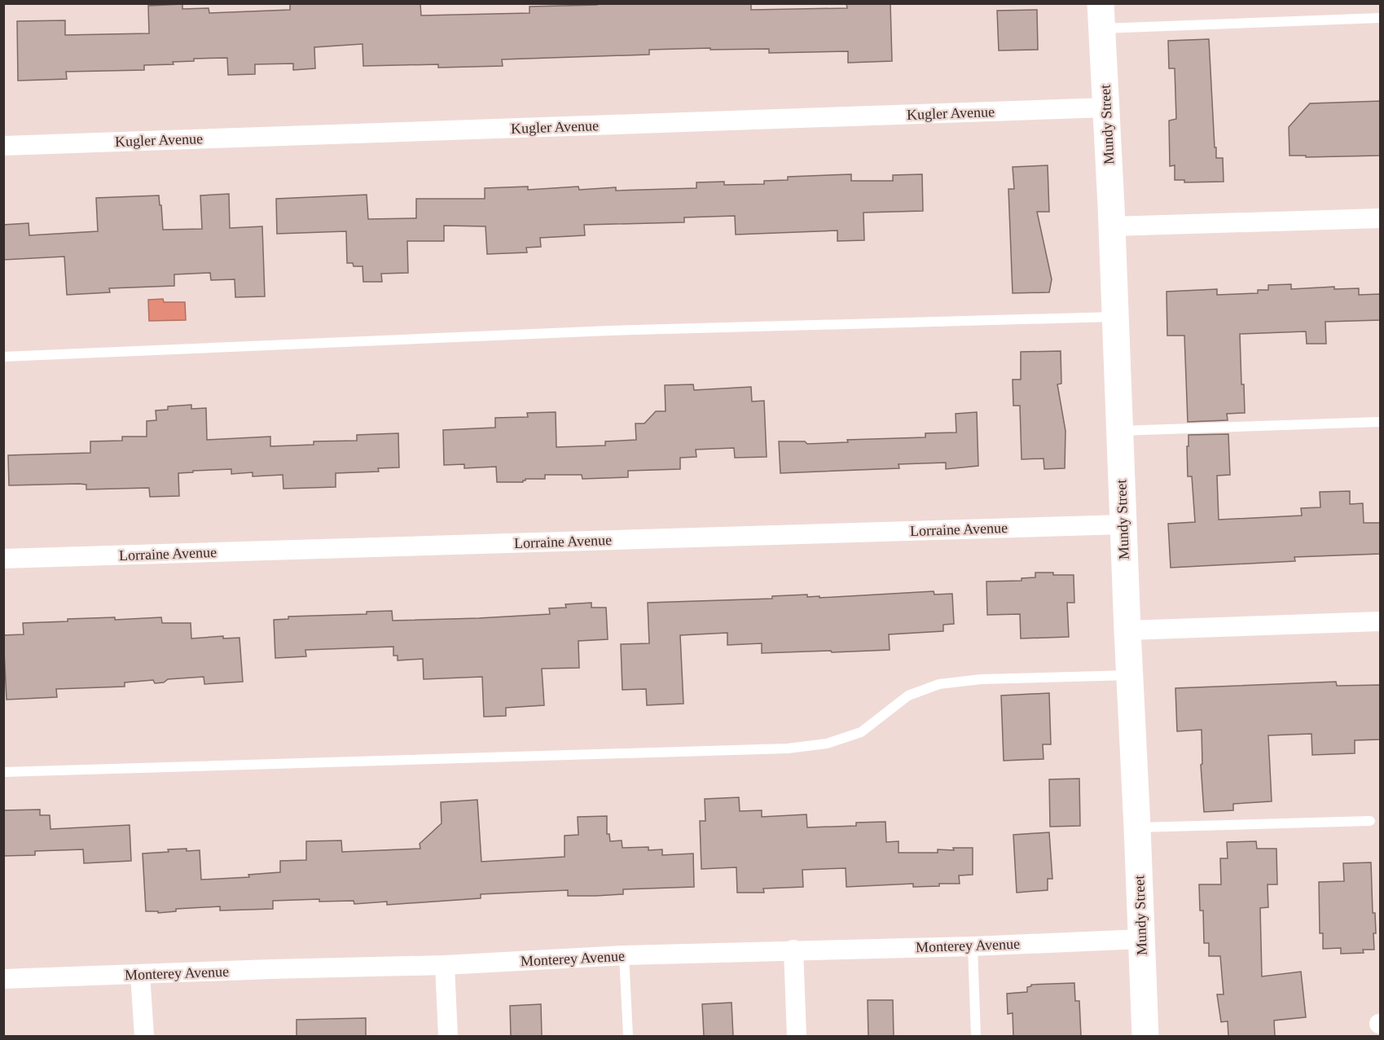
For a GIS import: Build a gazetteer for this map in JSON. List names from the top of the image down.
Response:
{
  "streets": {
    "street": [
      "Kugler Avenue",
      "Mundy Street",
      "Lorraine Avenue",
      "Monterey Avenue"
    ]
  },
  "crossings": [
    ["Kugler Avenue", "Mundy Street"],
    ["Mundy Street", "Lorraine Avenue"],
    ["Mundy Street", "Monterey Avenue"]
  ]
}
